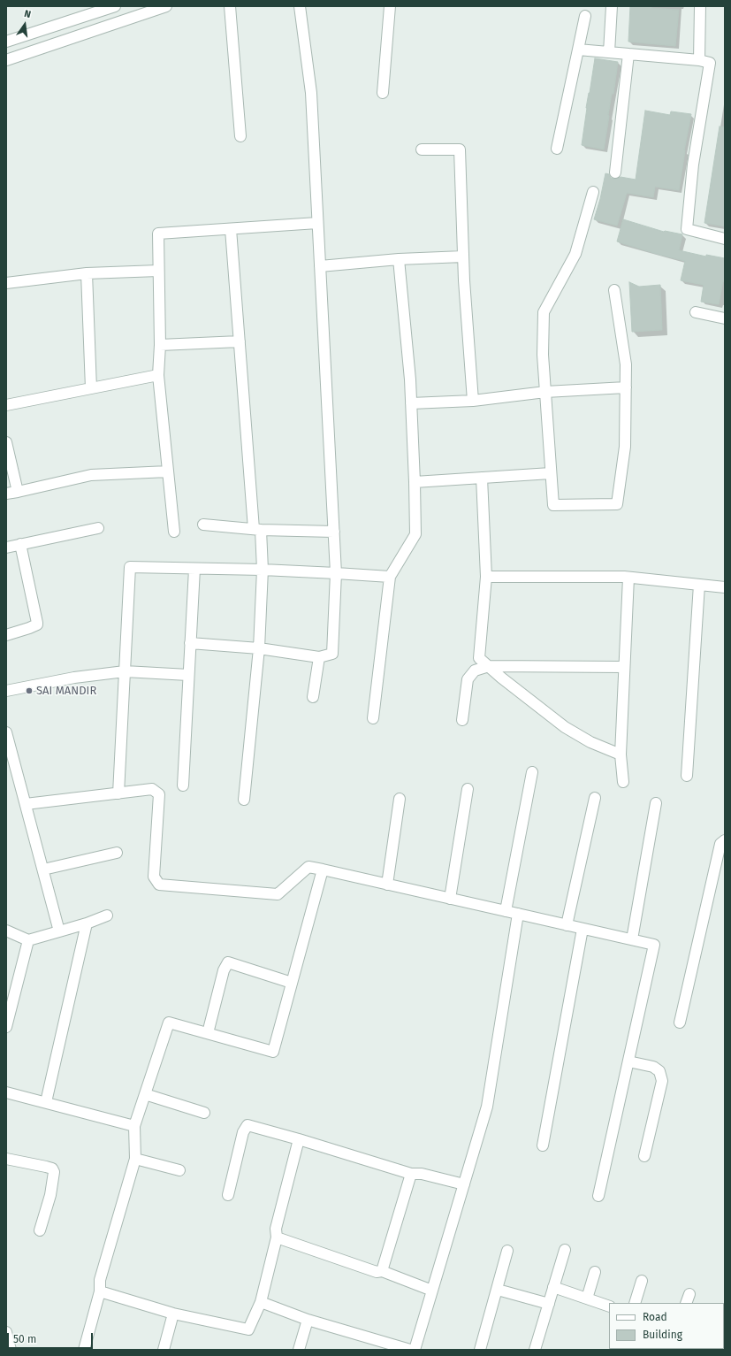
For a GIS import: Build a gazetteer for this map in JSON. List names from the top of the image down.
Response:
{
  "places": ["SAI MANDIR"],
  "legend": ["Road", "Building"],
  "scale_bar": "50 m",
  "north": "top"
}
